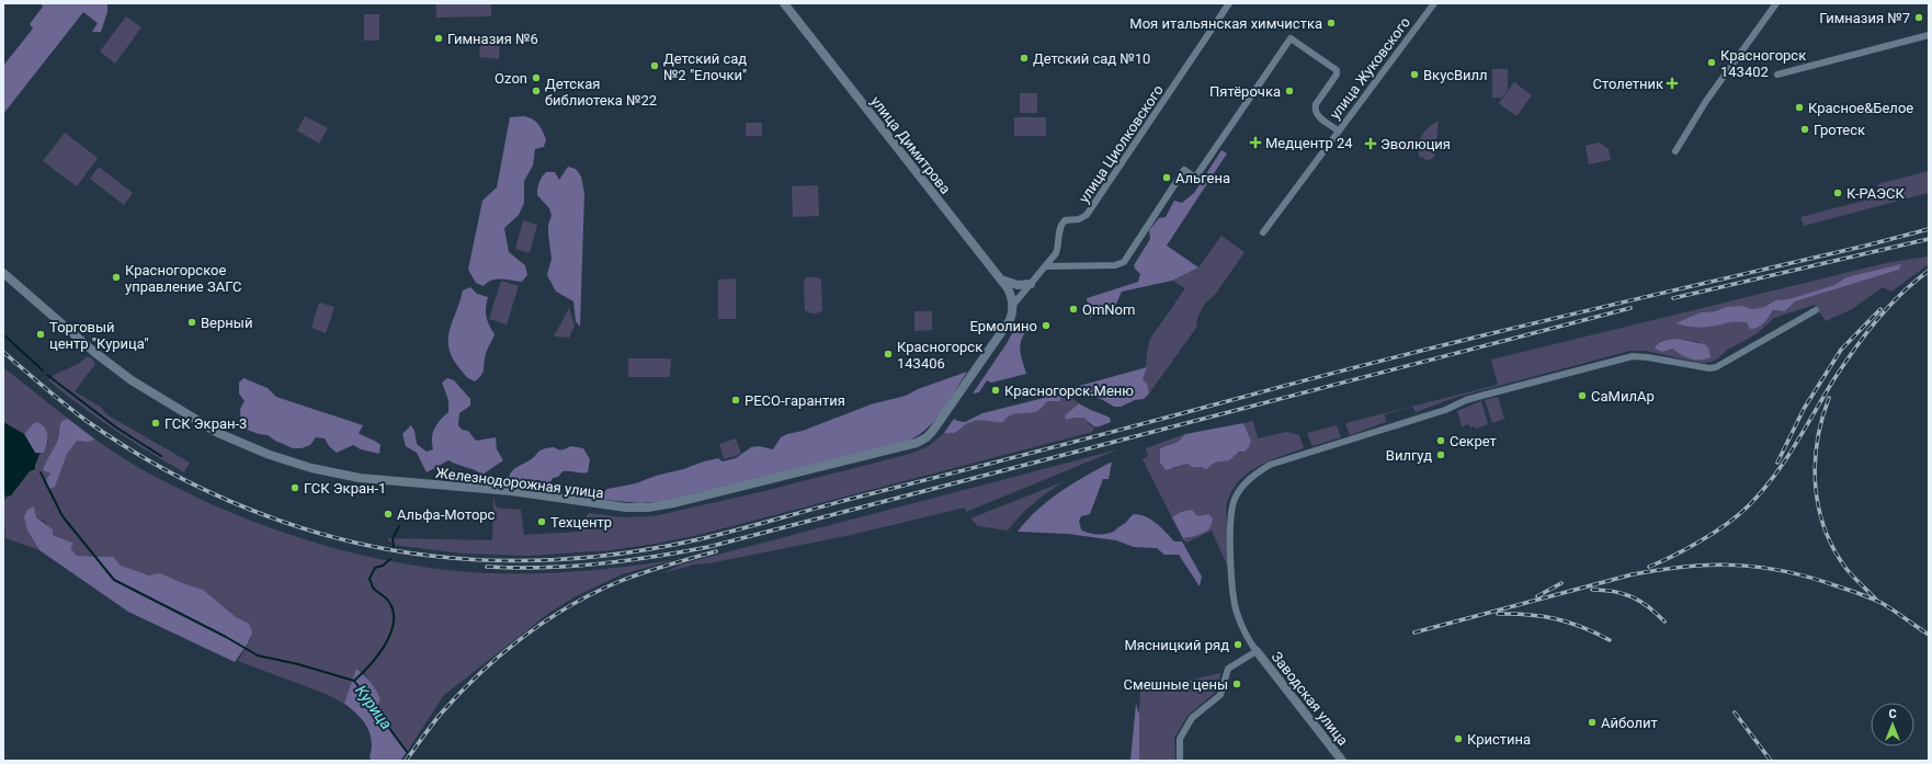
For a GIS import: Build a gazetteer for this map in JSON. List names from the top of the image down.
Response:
{
  "streets": {
    "street": [
      "улица Жуковского",
      "улица Циолковского",
      "улица Димитрова",
      "Железнодорожная улица",
      "Заводская улица"
    ]
  },
  "crossings": [
    ["улица Циолковского", "улица Димитрова"],
    ["улица Циолковского", "Железнодорожная улица"],
    ["улица Димитрова", "Железнодорожная улица"]
  ],
  "water": ["Курица"],
  "places": {
    "other": [
      "Гимназия №7",
      "Моя итальянская химчистка",
      "Гимназия №6",
      "Детский сад №10",
      "Красногорск 143402",
      "Детский сад №2 \"Елочки\"",
      "ВкусВилл",
      "Ozon",
      "Детская библиотека №22",
      "Пятёрочка",
      "Красное&Белое",
      "Гротеск",
      "Альгена",
      "К-РАЭСК",
      "Красногорское управление ЗАГС",
      "OmNom",
      "Верный",
      "Ермолино",
      "Торговый центр \"Курица\"",
      "Красногорск 143406",
      "Красногорск.Меню",
      "СаМилАр",
      "РЕСО-гарантия",
      "ГСК Экран-3",
      "Секрет",
      "Вилгуд",
      "ГСК Экран-1",
      "Альфа-Моторс",
      "Техцентр",
      "Мясницкий ряд",
      "Смешные цены",
      "Айболит",
      "Кристина"
    ],
    "health": ["Столетник", "Медцентр 24", "Эволюция"]
  },
  "north": "top"
}
